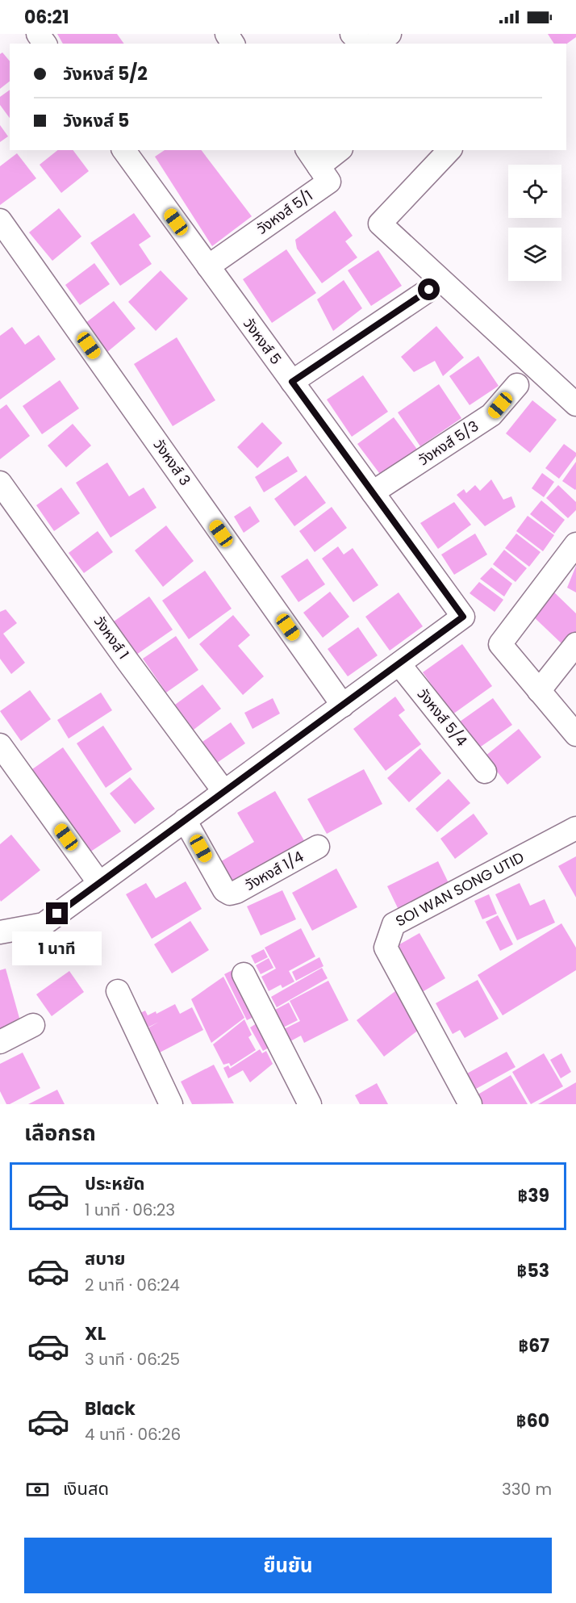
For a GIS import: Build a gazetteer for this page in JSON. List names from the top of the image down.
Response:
{
  "streets": {
    "street": [
      "วังหงส์ 5/1",
      "วังหงส์ 5",
      "วังหงส์ 5/3",
      "วังหงส์ 3",
      "วังหงส์ 1",
      "วังหงส์ 5/4",
      "วังหงส์ 1/4",
      "SOI WAN SONG UTID"
    ]
  },
  "crossings": [
    ["วังหงส์ 5/1", "วังหงส์ 5"],
    ["วังหงส์ 5", "วังหงส์ 5/3"],
    ["วังหงส์ 5", "วังหงส์ 3"],
    ["วังหงส์ 5", "วังหงส์ 1"],
    ["วังหงส์ 5", "วังหงส์ 5/4"],
    ["วังหงส์ 5", "วังหงส์ 1/4"]
  ],
  "page": {
    "status": "06:21",
    "banner": ["วังหงส์ 5/2", "วังหงส์ 5"],
    "bubble": "1 นาที",
    "heading": "เลือกรถ",
    "list": [
      {
        "name": "ประหยัด",
        "note": "1 นาที · 06:23",
        "value": "฿39"
      },
      {
        "name": "สบาย",
        "note": "2 นาที · 06:24",
        "value": "฿53"
      },
      {
        "name": "XL",
        "note": "3 นาที · 06:25",
        "value": "฿67"
      },
      {
        "name": "Black",
        "note": "4 นาที · 06:26",
        "value": "฿60"
      }
    ],
    "pay": ["เงินสด", "330 m"],
    "buttons": "ยืนยัน"
  }
}
